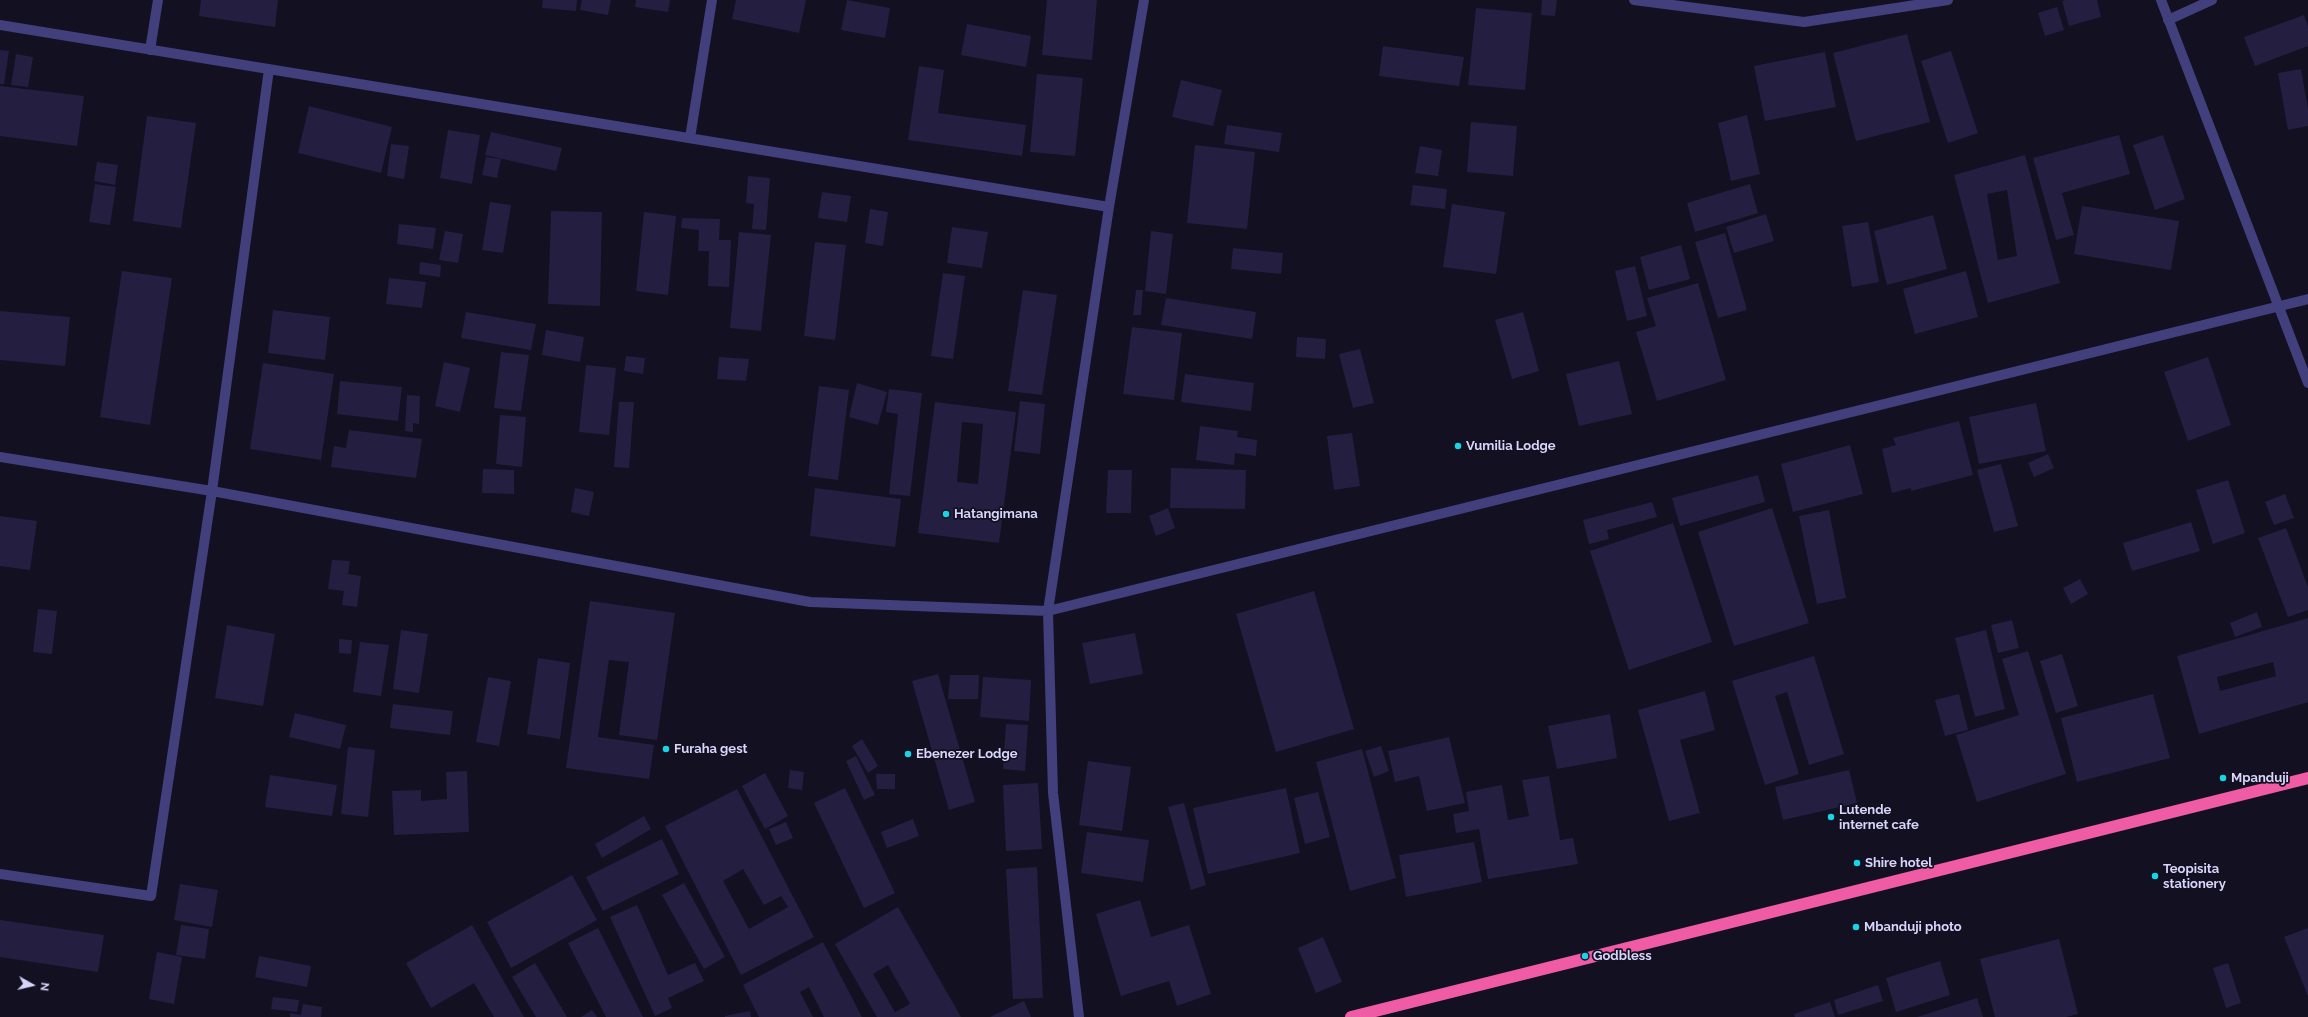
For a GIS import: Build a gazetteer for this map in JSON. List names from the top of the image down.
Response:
{
  "places": [
    "Vumilia Lodge",
    "Hatangimana",
    "Furaha gest",
    "Ebenezer Lodge",
    "Mpanduji",
    "Lutende internet cafe",
    "Shire hotel",
    "Teopisita stationery",
    "Mbanduji photo",
    "Godbless"
  ],
  "north": "right"
}
